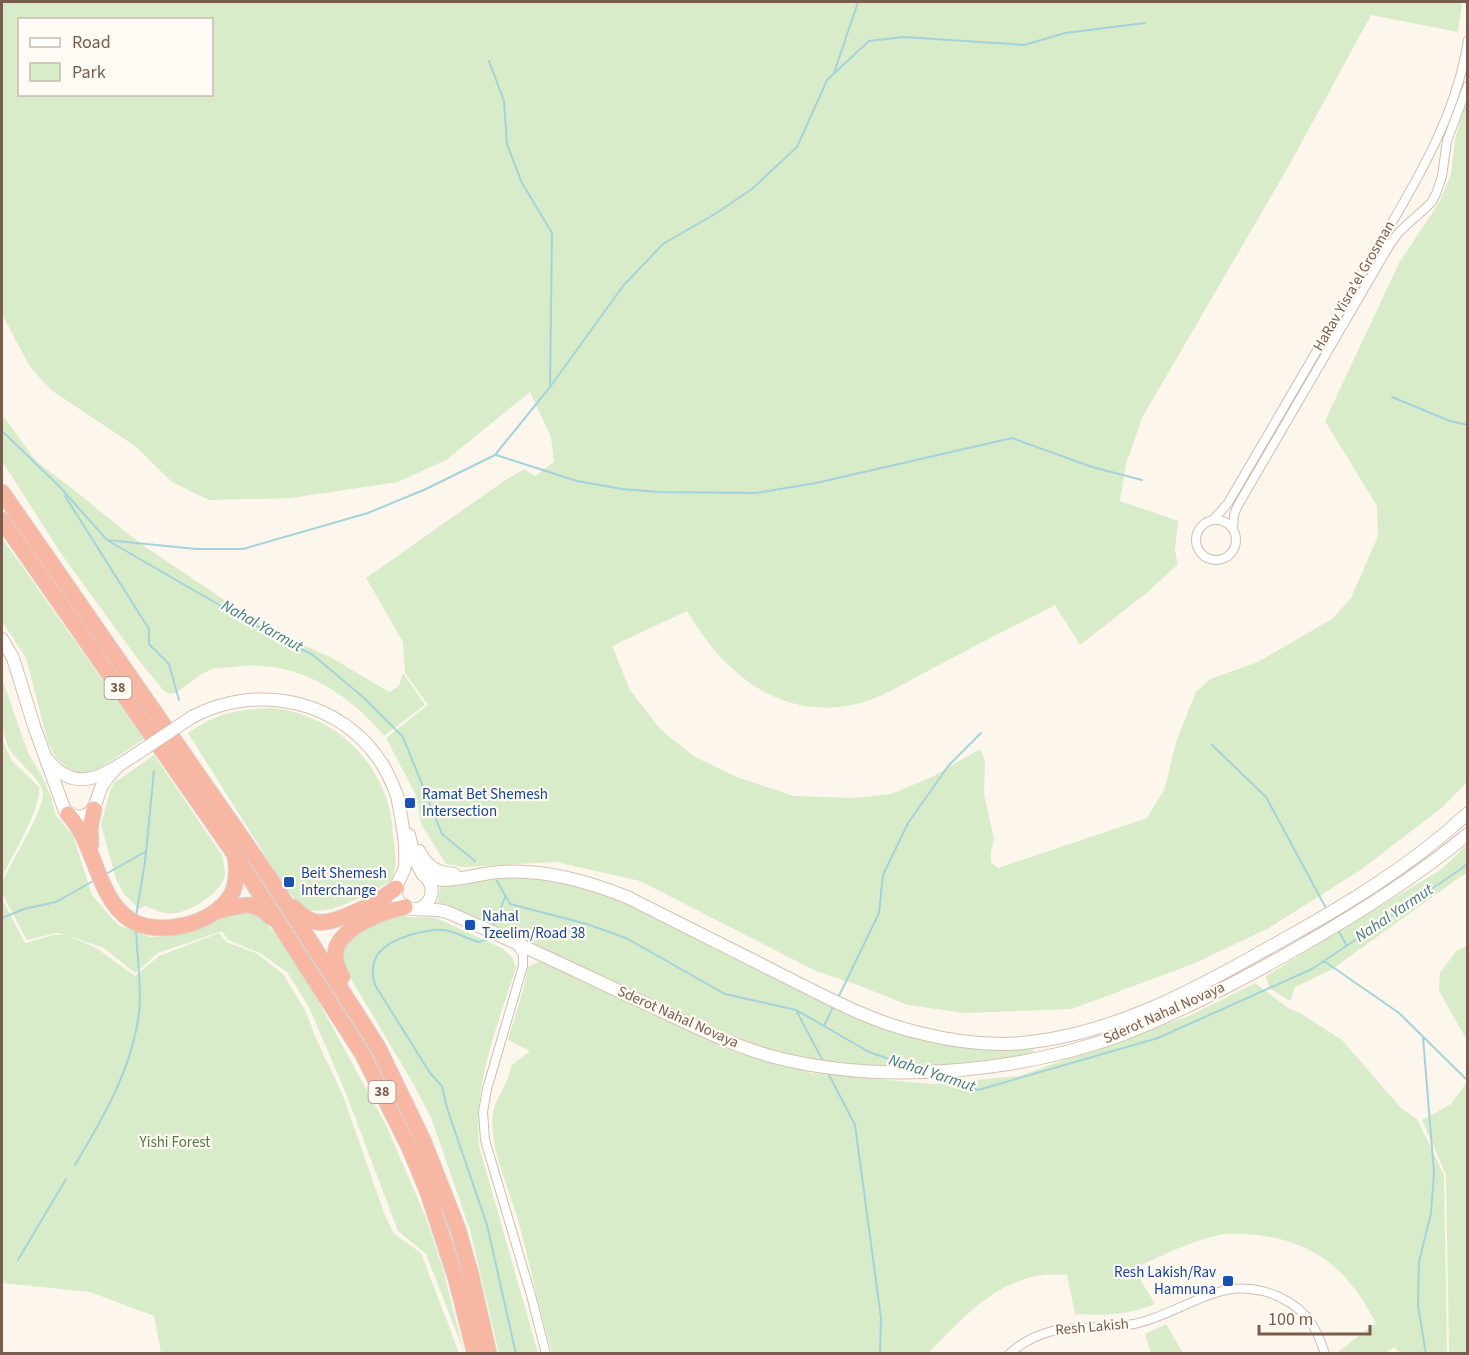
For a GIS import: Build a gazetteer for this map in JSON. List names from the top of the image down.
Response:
{
  "streets": {
    "highway": ["38"],
    "main road": ["Sderot Nahal Novaya"],
    "street": ["HaRav Yisra'el Grosman", "Resh Lakish"]
  },
  "water": ["Nahal Yarmut"],
  "parks": ["Yishi Forest"],
  "places": {
    "transit": [
      "Ramat Bet Shemesh Intersection",
      "Beit Shemesh Interchange",
      "Nahal Tzeelim/Road 38",
      "Resh Lakish/Rav Hamnuna"
    ]
  },
  "legend": ["Road", "Park"],
  "scale_bar": "100 m"
}
